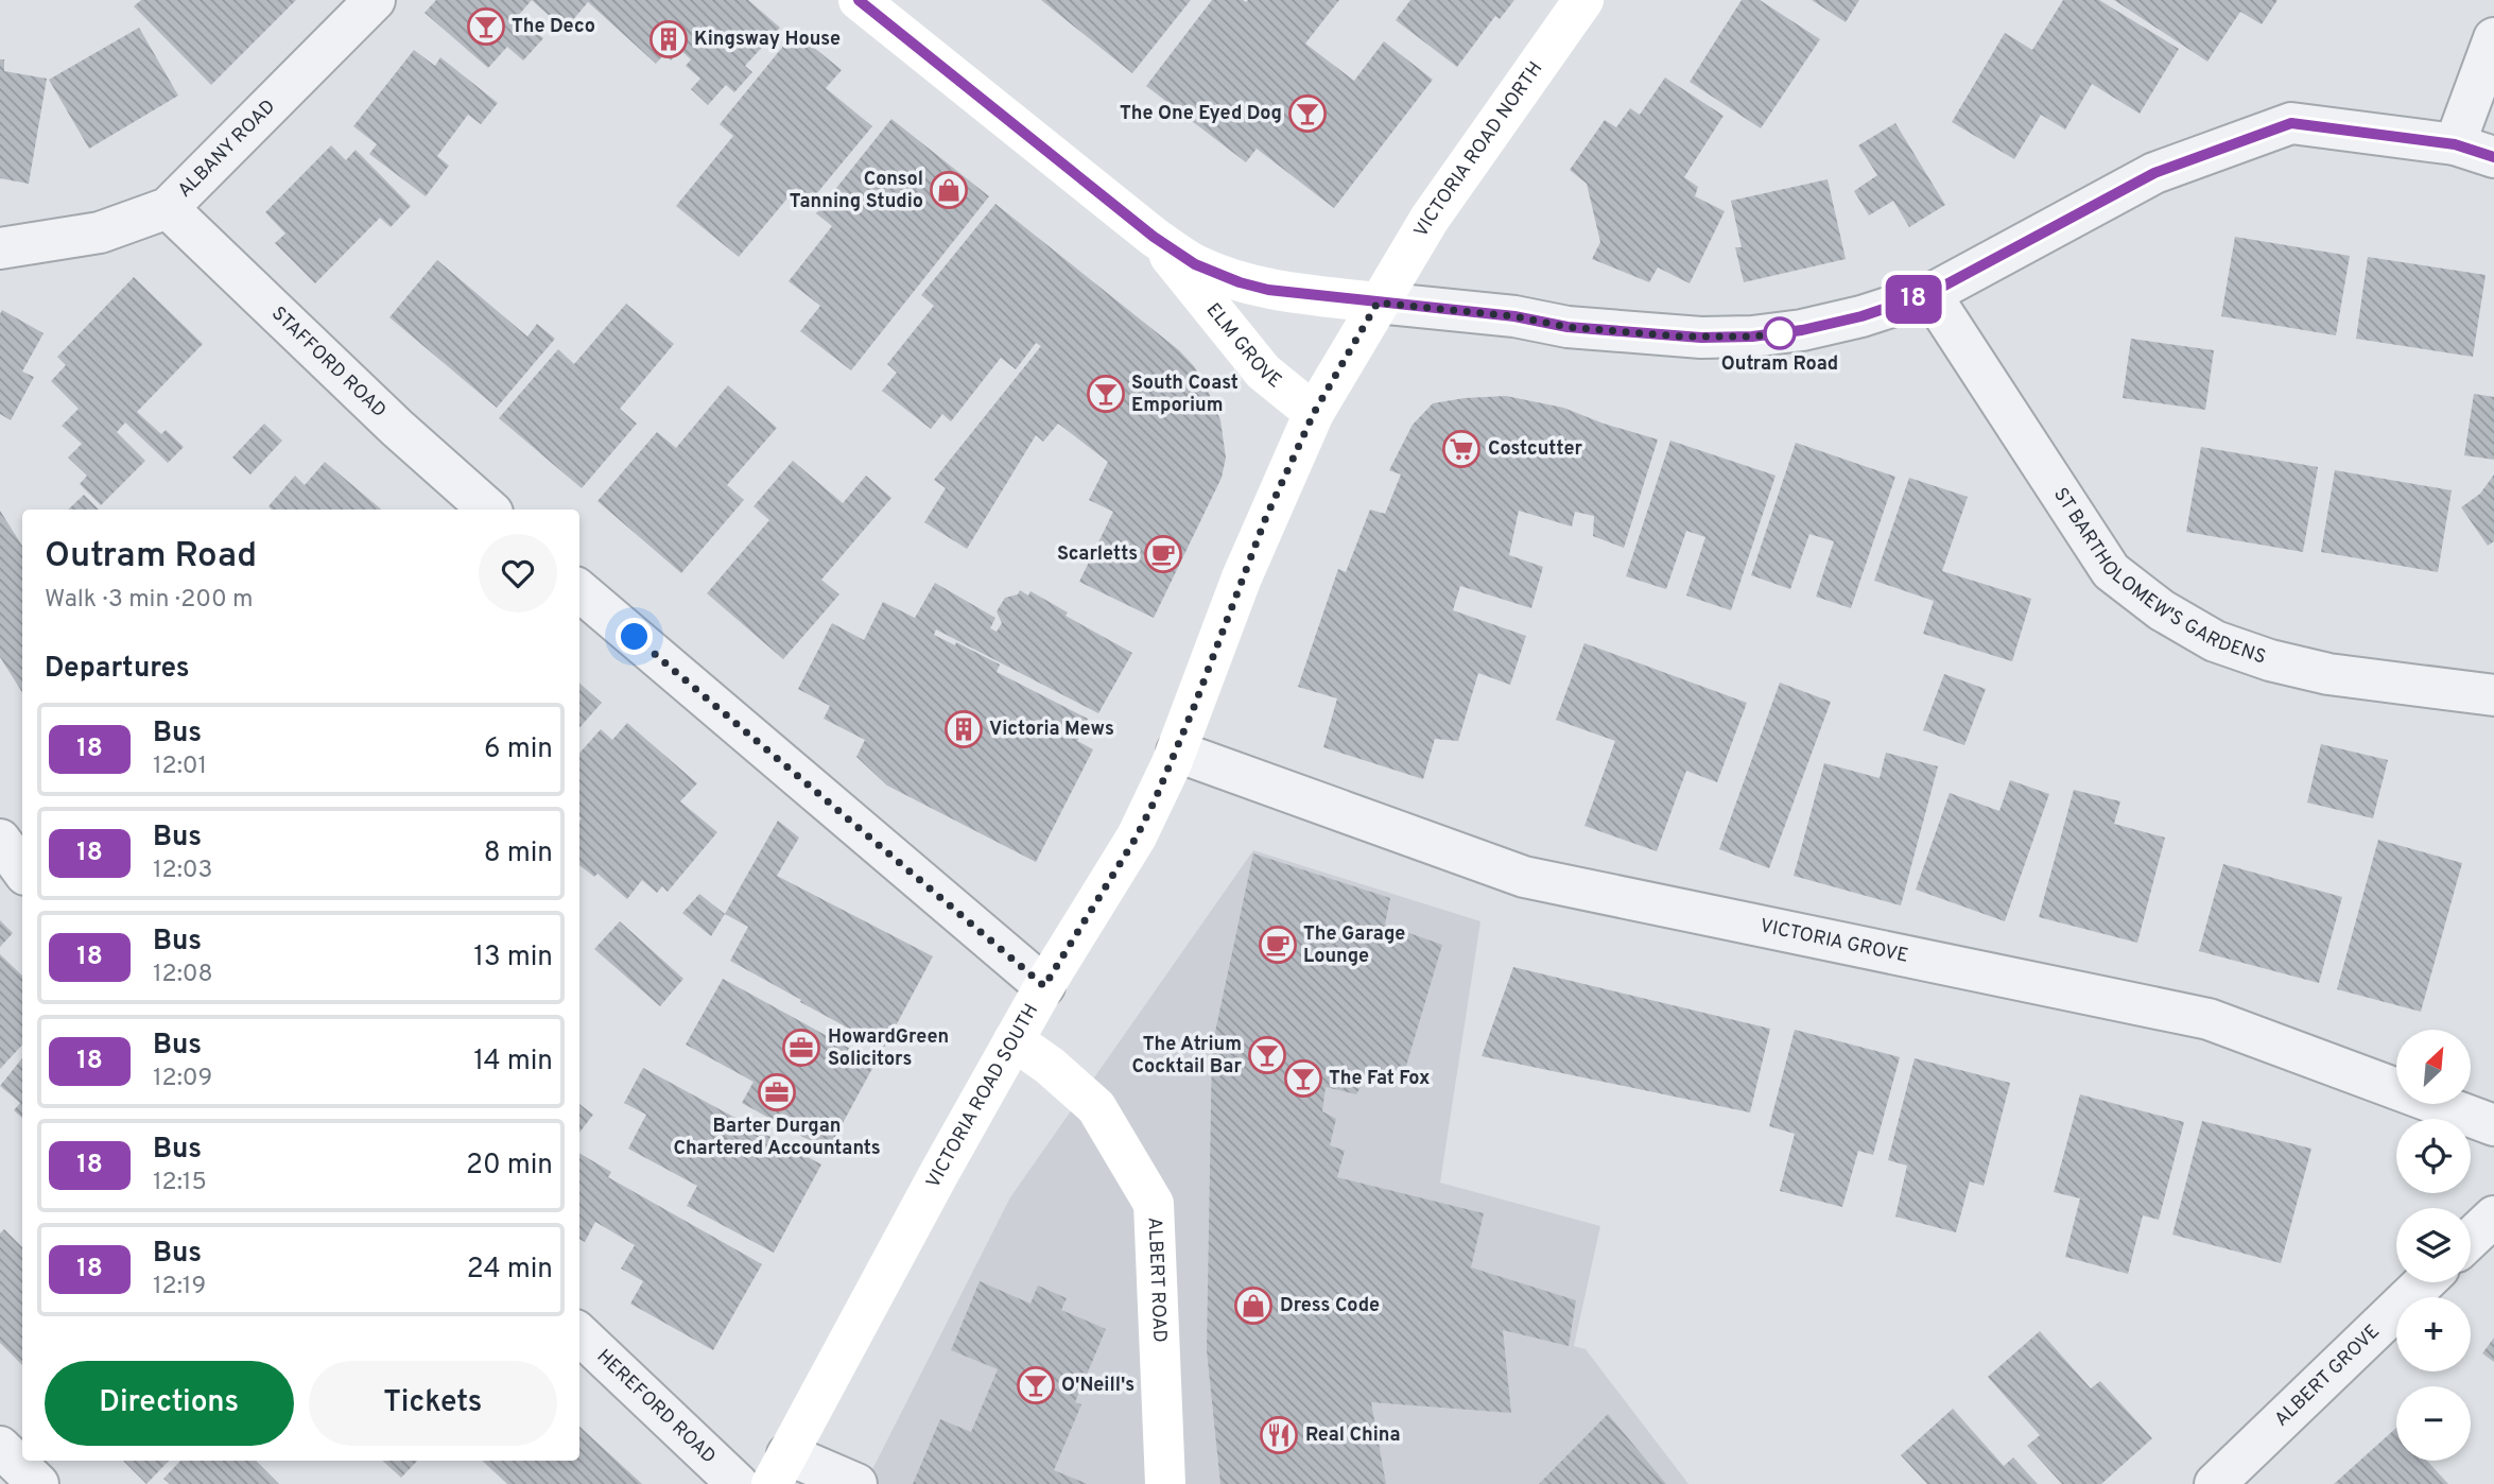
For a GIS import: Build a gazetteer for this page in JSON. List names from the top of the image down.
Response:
{
  "streets": {
    "main road": [
      "VICTORIA ROAD NORTH",
      "ELM GROVE",
      "VICTORIA ROAD SOUTH",
      "ALBERT ROAD"
    ],
    "street": [
      "ALBANY ROAD",
      "STAFFORD ROAD",
      "ST BARTHOLOMEW'S GARDENS",
      "VICTORIA GROVE",
      "ALBERT GROVE",
      "HEREFORD ROAD"
    ]
  },
  "crossings": [
    ["ALBANY ROAD", "STAFFORD ROAD"],
    ["VICTORIA ROAD NORTH", "ELM GROVE"],
    ["VICTORIA ROAD NORTH", "VICTORIA ROAD SOUTH"],
    ["ELM GROVE", "VICTORIA ROAD SOUTH"],
    ["VICTORIA GROVE", "VICTORIA ROAD SOUTH"],
    ["VICTORIA ROAD SOUTH", "ALBERT ROAD"]
  ],
  "places": {
    "bar": [
      "The Deco",
      "The One Eyed Dog",
      "South Coast Emporium",
      "The Atrium Cocktail Bar",
      "The Fat Fox",
      "O'Neill's"
    ],
    "building": ["Kingsway House", "Victoria Mews"],
    "shop": ["Consol Tanning Studio", "Dress Code"],
    "other": ["Outram Road"],
    "supermarket": ["Costcutter"],
    "cafe": ["Scarletts", "The Garage Lounge"],
    "office": ["HowardGreen Solicitors", "Barter Durgan Chartered Accountants"],
    "restaurant": ["Real China"]
  },
  "lines": ["bus line 18"],
  "north": "top right",
  "page": {
    "on_map": "18",
    "heading": [
      ["Outram Road", "Walk · 3 min · 200 m"],
      "Departures"
    ],
    "list": [
      {
        "mark": "18",
        "name": "Bus",
        "note": "12:01",
        "value": "6 min"
      },
      {
        "mark": "18",
        "name": "Bus",
        "note": "12:03",
        "value": "8 min"
      },
      {
        "mark": "18",
        "name": "Bus",
        "note": "12:08",
        "value": "13 min"
      },
      {
        "mark": "18",
        "name": "Bus",
        "note": "12:09",
        "value": "14 min"
      },
      {
        "mark": "18",
        "name": "Bus",
        "note": "12:15",
        "value": "20 min"
      },
      {
        "mark": "18",
        "name": "Bus",
        "note": "12:19",
        "value": "24 min"
      }
    ],
    "map_buttons": ["+", "−"],
    "buttons": ["Directions", "Tickets"]
  }
}
